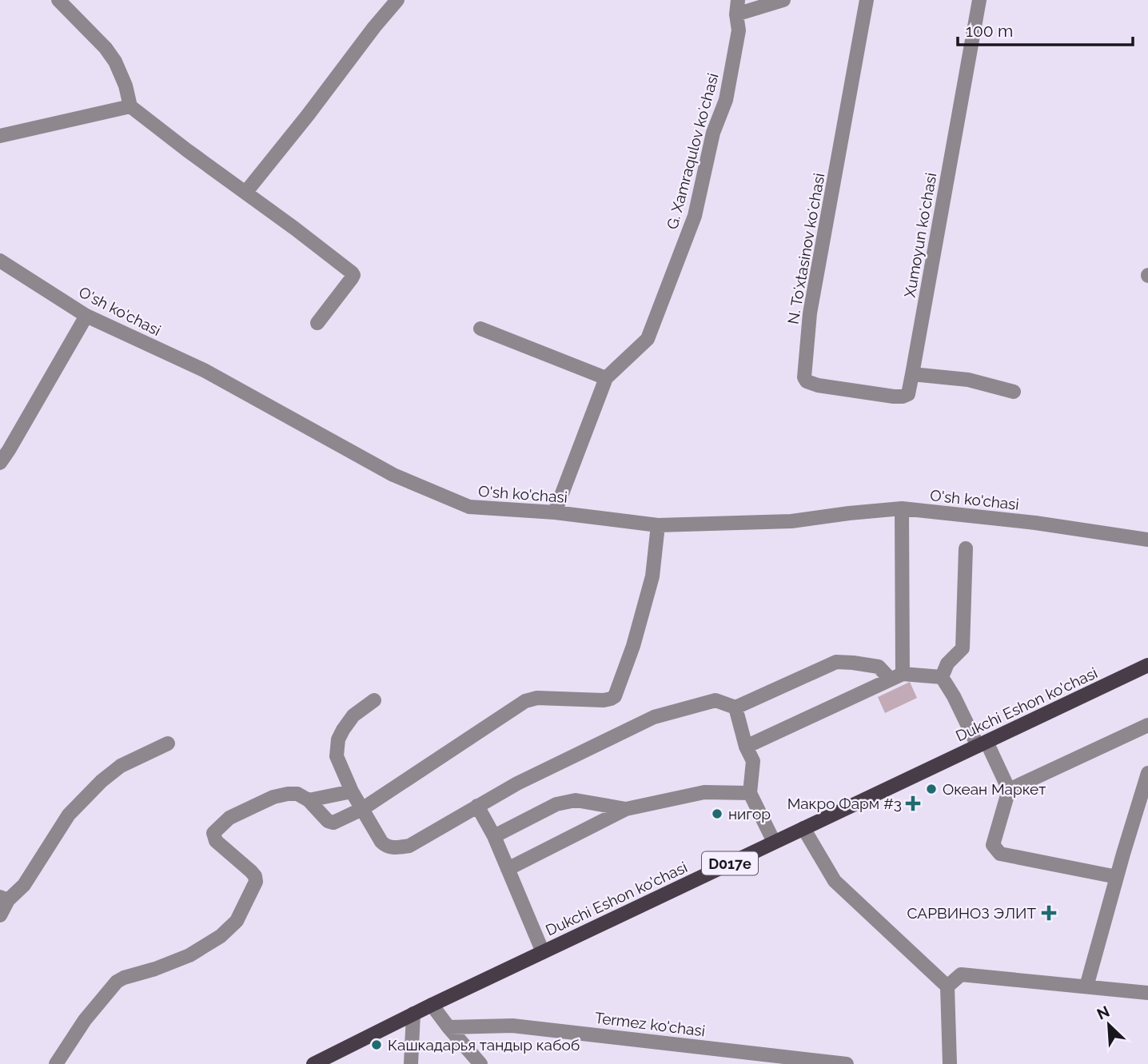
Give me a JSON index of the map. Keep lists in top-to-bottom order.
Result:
{
  "streets": {
    "main road": ["Dukchi Eshon ko'chasi", "D017e"],
    "street": [
      "G. Xamraqulov koʻchasi",
      "Xumoyun koʻchasi",
      "N. Toʻxtasinov koʻchasi",
      "O'sh ko'chasi",
      "Termez ko'chasi"
    ]
  },
  "crossings": [
    ["G. Xamraqulov koʻchasi", "O'sh ko'chasi"],
    ["Xumoyun koʻchasi", "N. Toʻxtasinov koʻchasi"]
  ],
  "places": {
    "other": ["Океан Маркет", "нигор", "Кашкадарья тандыр кабоб"],
    "health": ["Макро Фарм #3", "САРВИНОЗ ЭЛИТ"]
  },
  "scale_bar": "100 m",
  "north": "top left"
}
